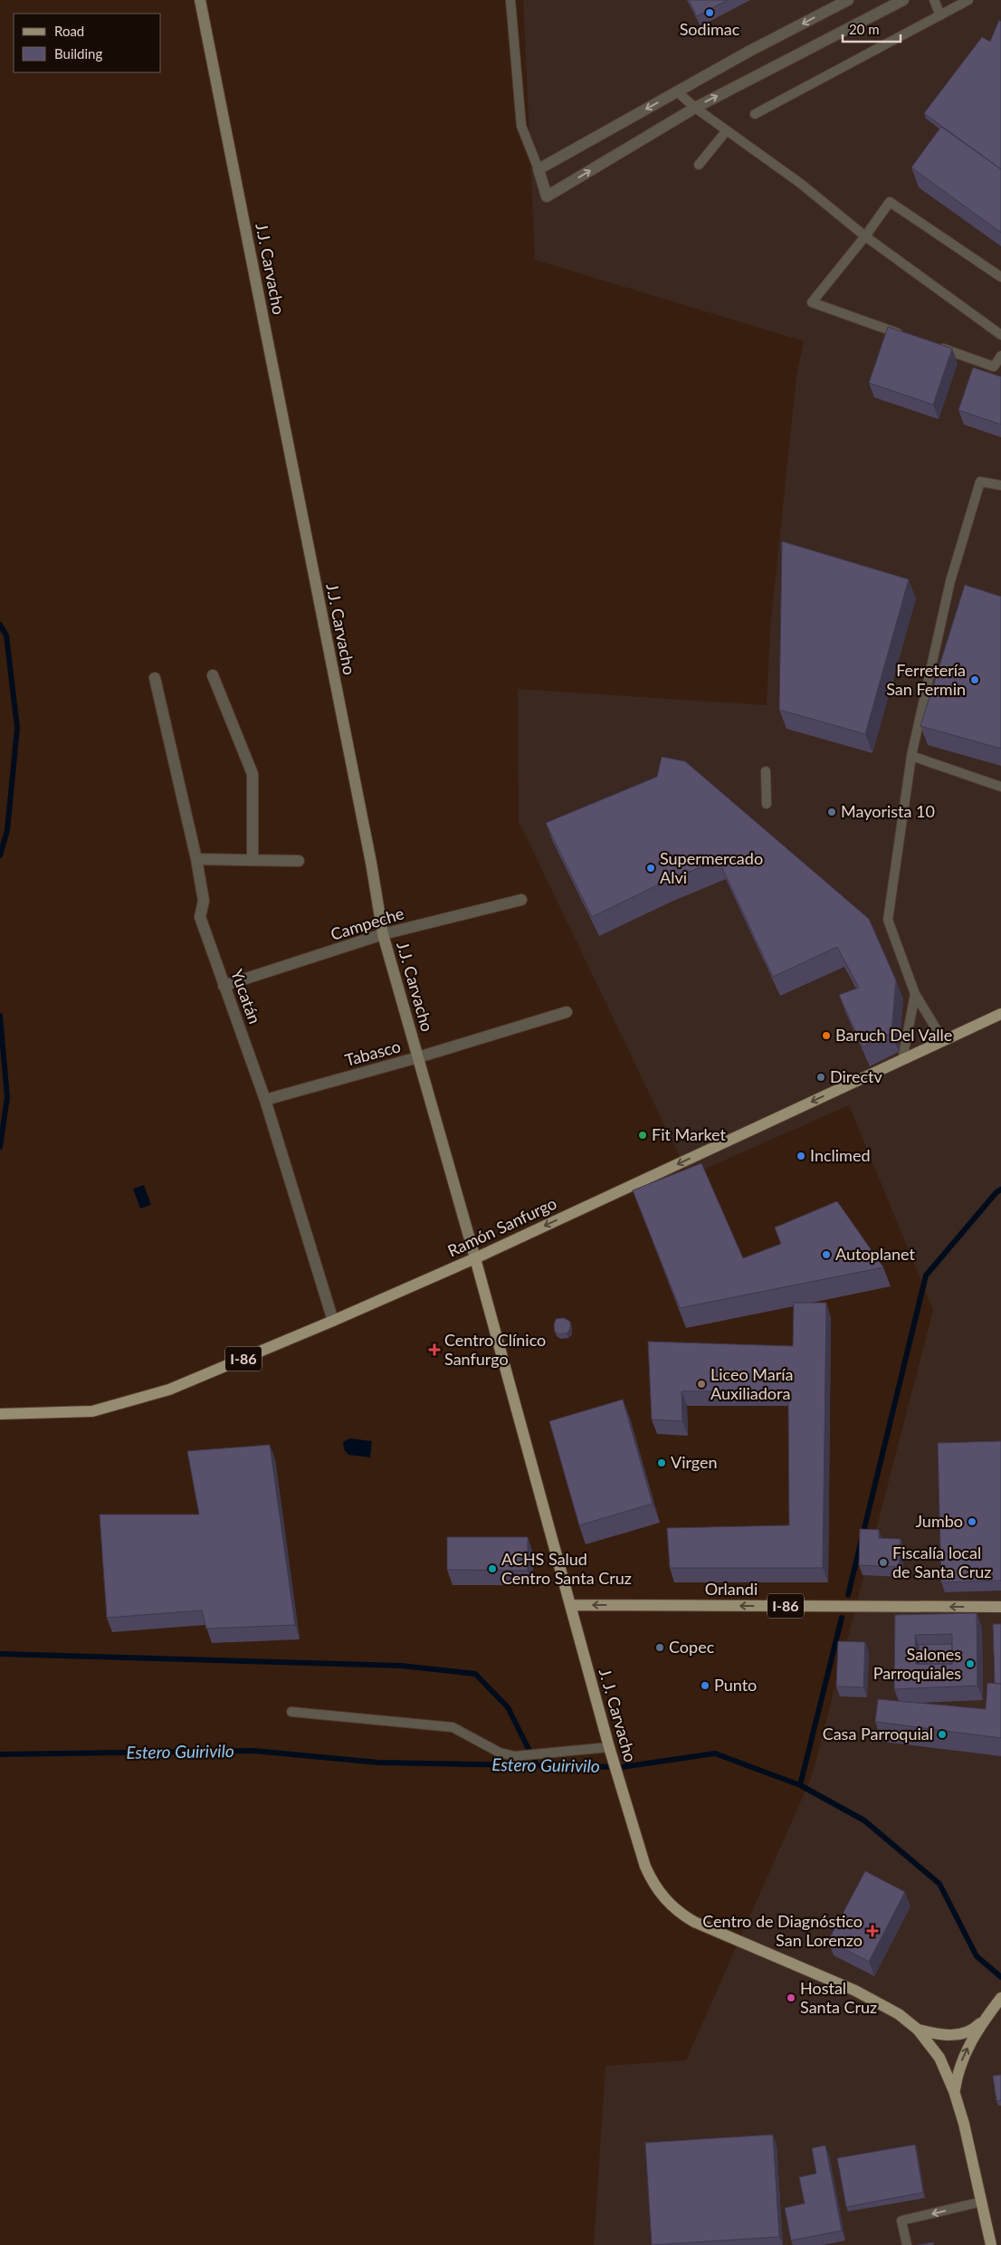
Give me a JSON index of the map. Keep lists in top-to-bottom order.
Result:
{
  "streets": {
    "main road": [
      "J.J. Carvacho",
      "Ramón Sanfurgo",
      "I-86",
      "Orlandi",
      "J. J. Carvacho"
    ],
    "street": ["Campeche", "Yucatán", "Tabasco"]
  },
  "crossings": [
    ["J.J. Carvacho", "Campeche"],
    ["J.J. Carvacho", "Tabasco"],
    ["J.J. Carvacho", "Ramón Sanfurgo"],
    ["J.J. Carvacho", "J. J. Carvacho"],
    ["Campeche", "Yucatán"],
    ["Yucatán", "Tabasco"],
    ["Yucatán", "Ramón Sanfurgo"],
    ["Ramón Sanfurgo", "J. J. Carvacho"],
    ["Orlandi", "J. J. Carvacho"]
  ],
  "one_way": ["Ramón Sanfurgo", "Orlandi"],
  "water": ["Estero Guirivilo"],
  "places": {
    "other": [
      "Sodimac",
      "Ferretería San Fermin",
      "Mayorista 10",
      "Supermercado Alvi",
      "Baruch Del Valle",
      "Directv",
      "Fit Market",
      "Inclimed",
      "Autoplanet",
      "Liceo María Auxiliadora",
      "Virgen",
      "Jumbo",
      "Fiscalía local de Santa Cruz",
      "ACHS Salud Centro Santa Cruz",
      "Copec",
      "Salones Parroquiales",
      "Punto",
      "Casa Parroquial",
      "Hostal Santa Cruz"
    ],
    "health": ["Centro Clínico Sanfurgo", "Centro de Diagnóstico San Lorenzo"]
  },
  "legend": ["Road", "Building"],
  "scale_bar": "20 m"
}
